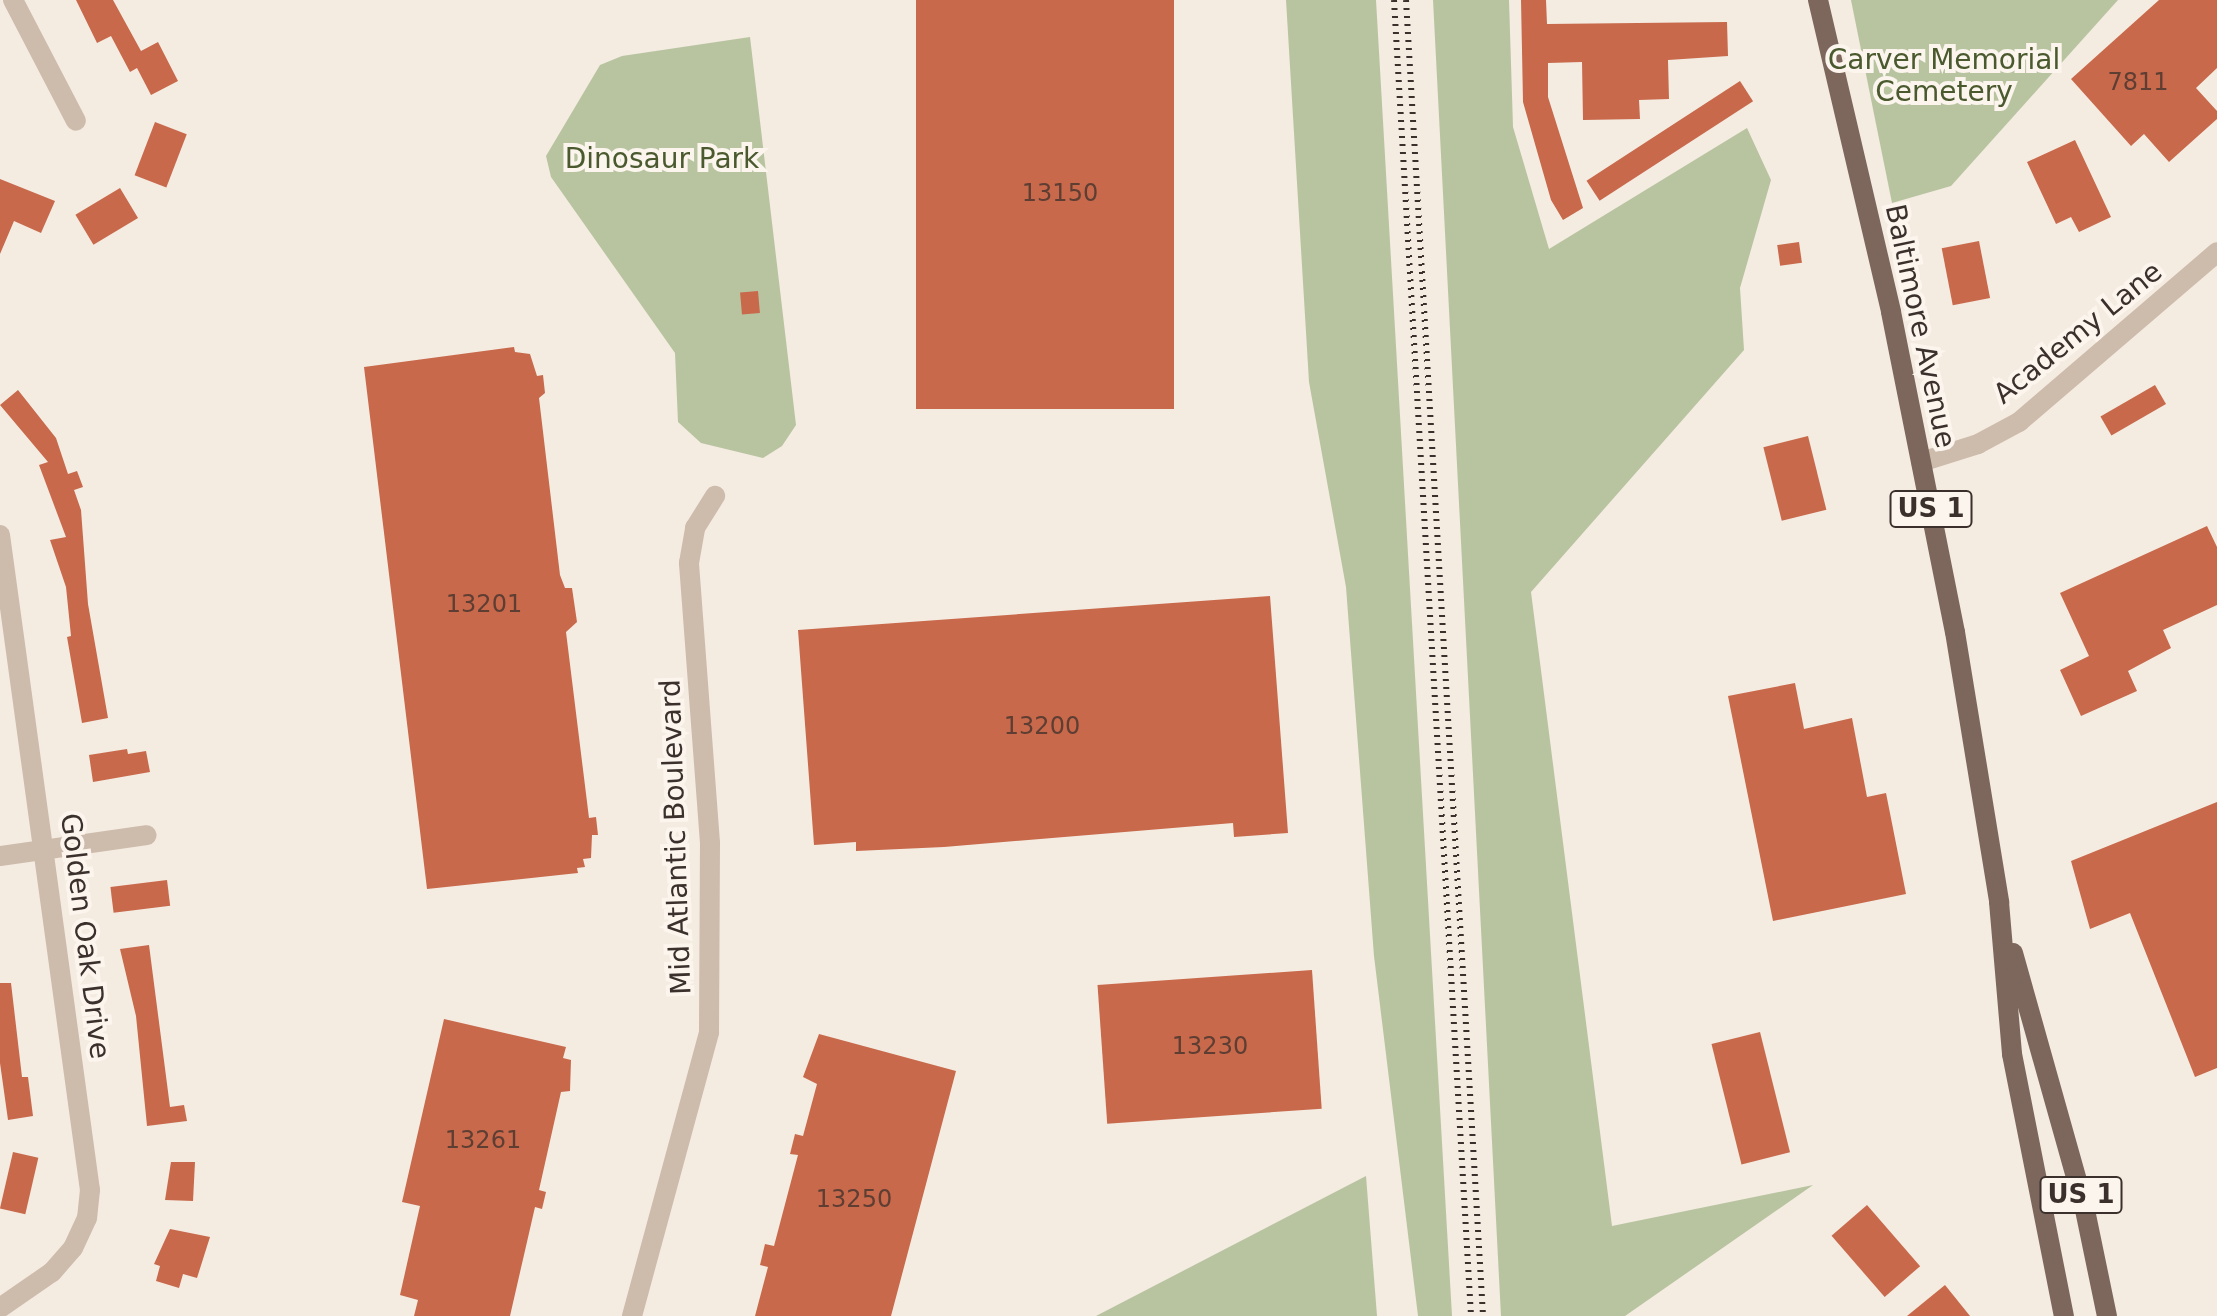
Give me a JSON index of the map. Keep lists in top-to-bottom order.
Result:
{
  "streets": {
    "main road": ["Baltimore Avenue", "US 1"],
    "street": ["Academy Lane", "Mid Atlantic Boulevard", "Golden Oak Drive"]
  },
  "crossings": [
    ["Baltimore Avenue", "Academy Lane"]
  ],
  "parks": ["Carver Memorial Cemetery", "Dinosaur Park"],
  "house_numbers": [
    "7811",
    "13150",
    "13201",
    "13200",
    "13230",
    "13261",
    "13250"
  ]
}
